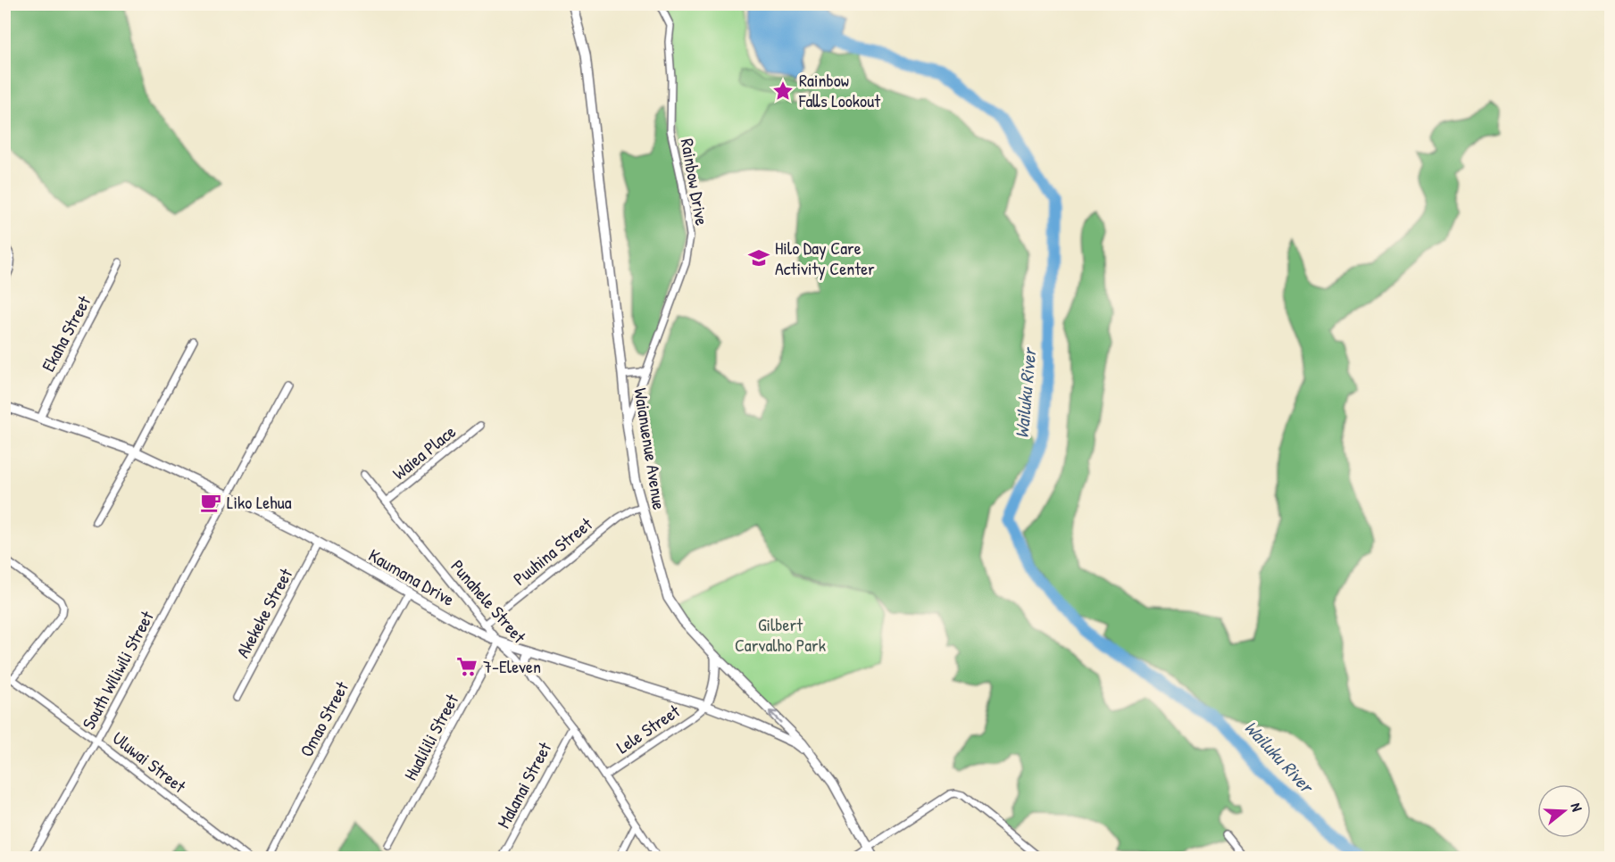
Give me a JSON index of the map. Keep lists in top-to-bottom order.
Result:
{
  "streets": {
    "street": [
      "Rainbow Drive",
      "Ekaha Street",
      "Waianuenue Avenue",
      "Waiea Place",
      "Puuhina Street",
      "Kaumana Drive",
      "Punahele Street",
      "Akekeke Street",
      "South Wiliwili Street",
      "Omao Street",
      "Lele Street",
      "Hualilili Street",
      "Uluwai Street",
      "Malanai Street"
    ]
  },
  "crossings": [
    ["Rainbow Drive", "Waianuenue Avenue"],
    ["Ekaha Street", "Kaumana Drive"],
    ["Waianuenue Avenue", "Puuhina Street"],
    ["Waianuenue Avenue", "Kaumana Drive"],
    ["Waiea Place", "Punahele Street"],
    ["Puuhina Street", "Punahele Street"],
    ["Kaumana Drive", "Punahele Street"],
    ["Kaumana Drive", "Akekeke Street"],
    ["Kaumana Drive", "South Wiliwili Street"],
    ["Kaumana Drive", "Omao Street"],
    ["Kaumana Drive", "Lele Street"],
    ["Kaumana Drive", "Hualilili Street"],
    ["Punahele Street", "Lele Street"],
    ["Punahele Street", "Hualilili Street"],
    ["Punahele Street", "Malanai Street"],
    ["South Wiliwili Street", "Uluwai Street"]
  ],
  "water": ["Wailuku River"],
  "parks": ["Gilbert Carvalho Park"],
  "places": {
    "place": ["Rainbow Falls Lookout"],
    "school or university": ["Hilo Day Care Activity Center"],
    "cafe": ["Liko Lehua"],
    "supermarket": ["7-Eleven"]
  },
  "north": "right"
}
